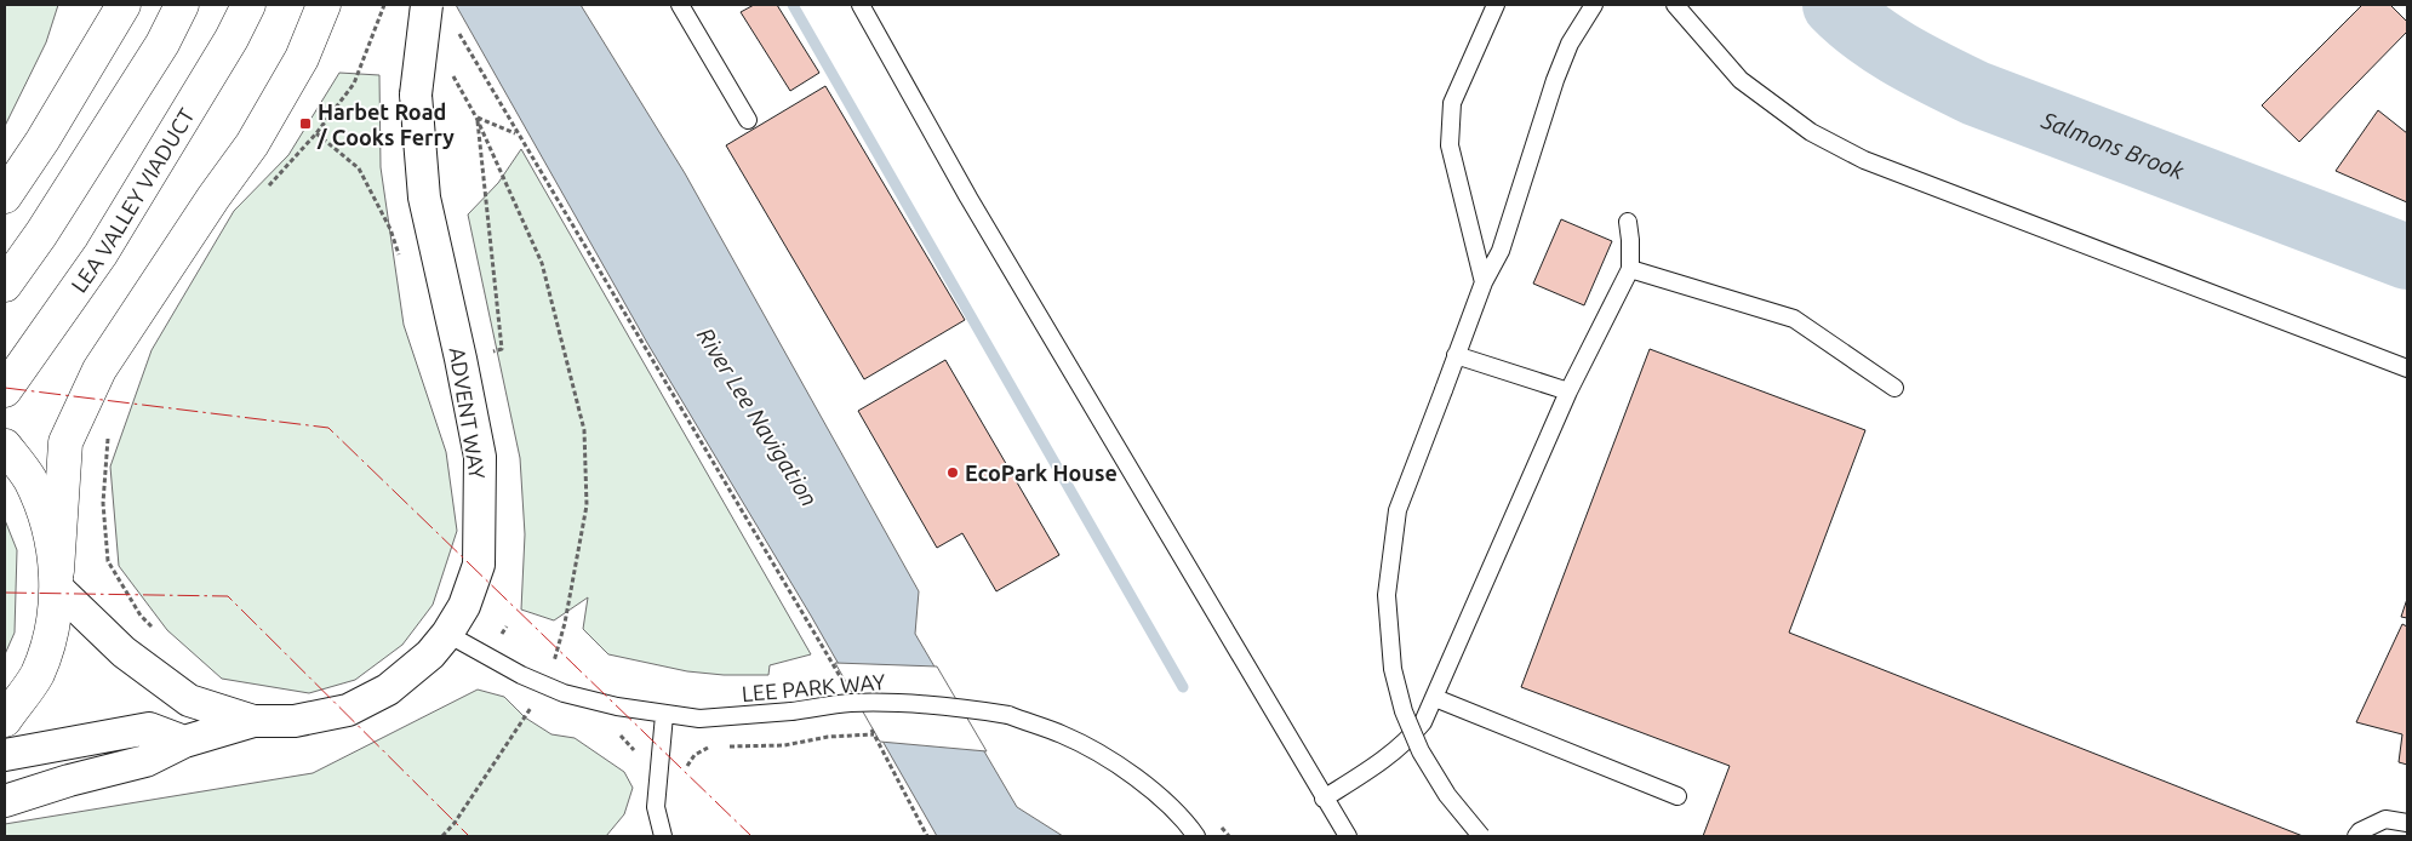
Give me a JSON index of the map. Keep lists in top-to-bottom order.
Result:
{
  "streets": {
    "main road": ["LEA VALLEY VIADUCT"],
    "street": ["ADVENT WAY"],
    "lane": ["LEE PARK WAY"]
  },
  "crossings": [
    ["ADVENT WAY", "LEE PARK WAY"]
  ],
  "water": ["Salmons Brook", "River Lee Navigation"],
  "places": {
    "transit": ["Harbet Road / Cooks Ferry"],
    "other": ["EcoPark House"]
  }
}
